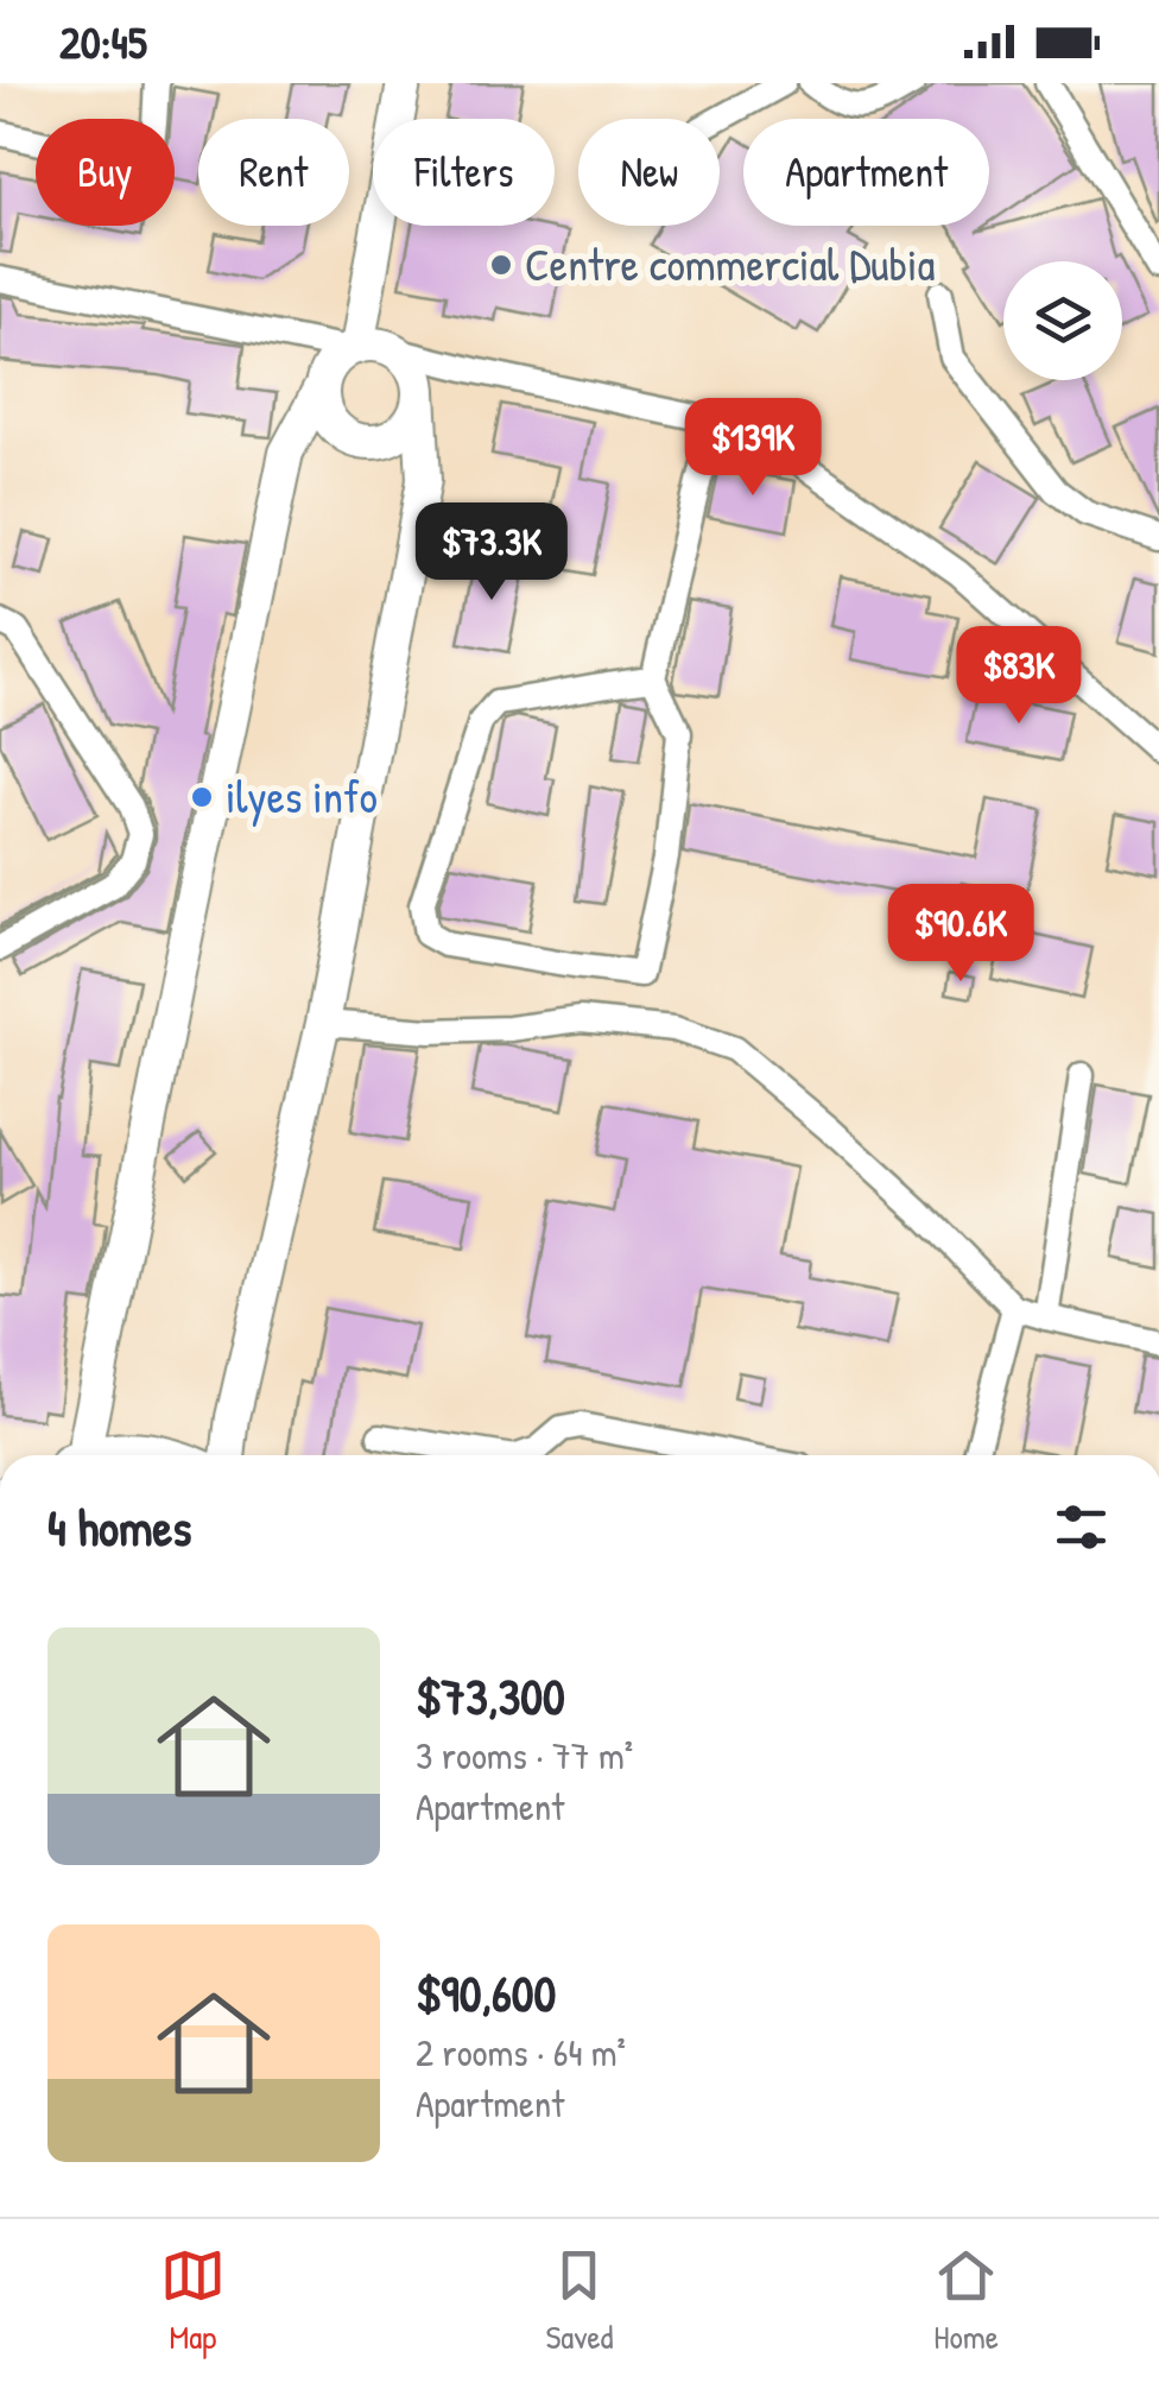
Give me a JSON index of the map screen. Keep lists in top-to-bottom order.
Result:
{
  "places": ["Centre commercial Dubia", "ilyes info"],
  "page": {
    "status": "20:45",
    "chip": [
      "Buy",
      "Rent",
      "Filters",
      "New",
      "Apartment"
    ],
    "price": [
      "$139K",
      "$73.3K",
      "$83K",
      "$90.6K"
    ],
    "heading": "4 homes",
    "list": [
      {
        "name": "$73,300",
        "note": "3 rooms · 77 m² · Apartment"
      },
      {
        "name": "$90,600",
        "note": "2 rooms · 64 m² · Apartment"
      }
    ],
    "tabs": ["Map", "Saved", "Home"]
  }
}
